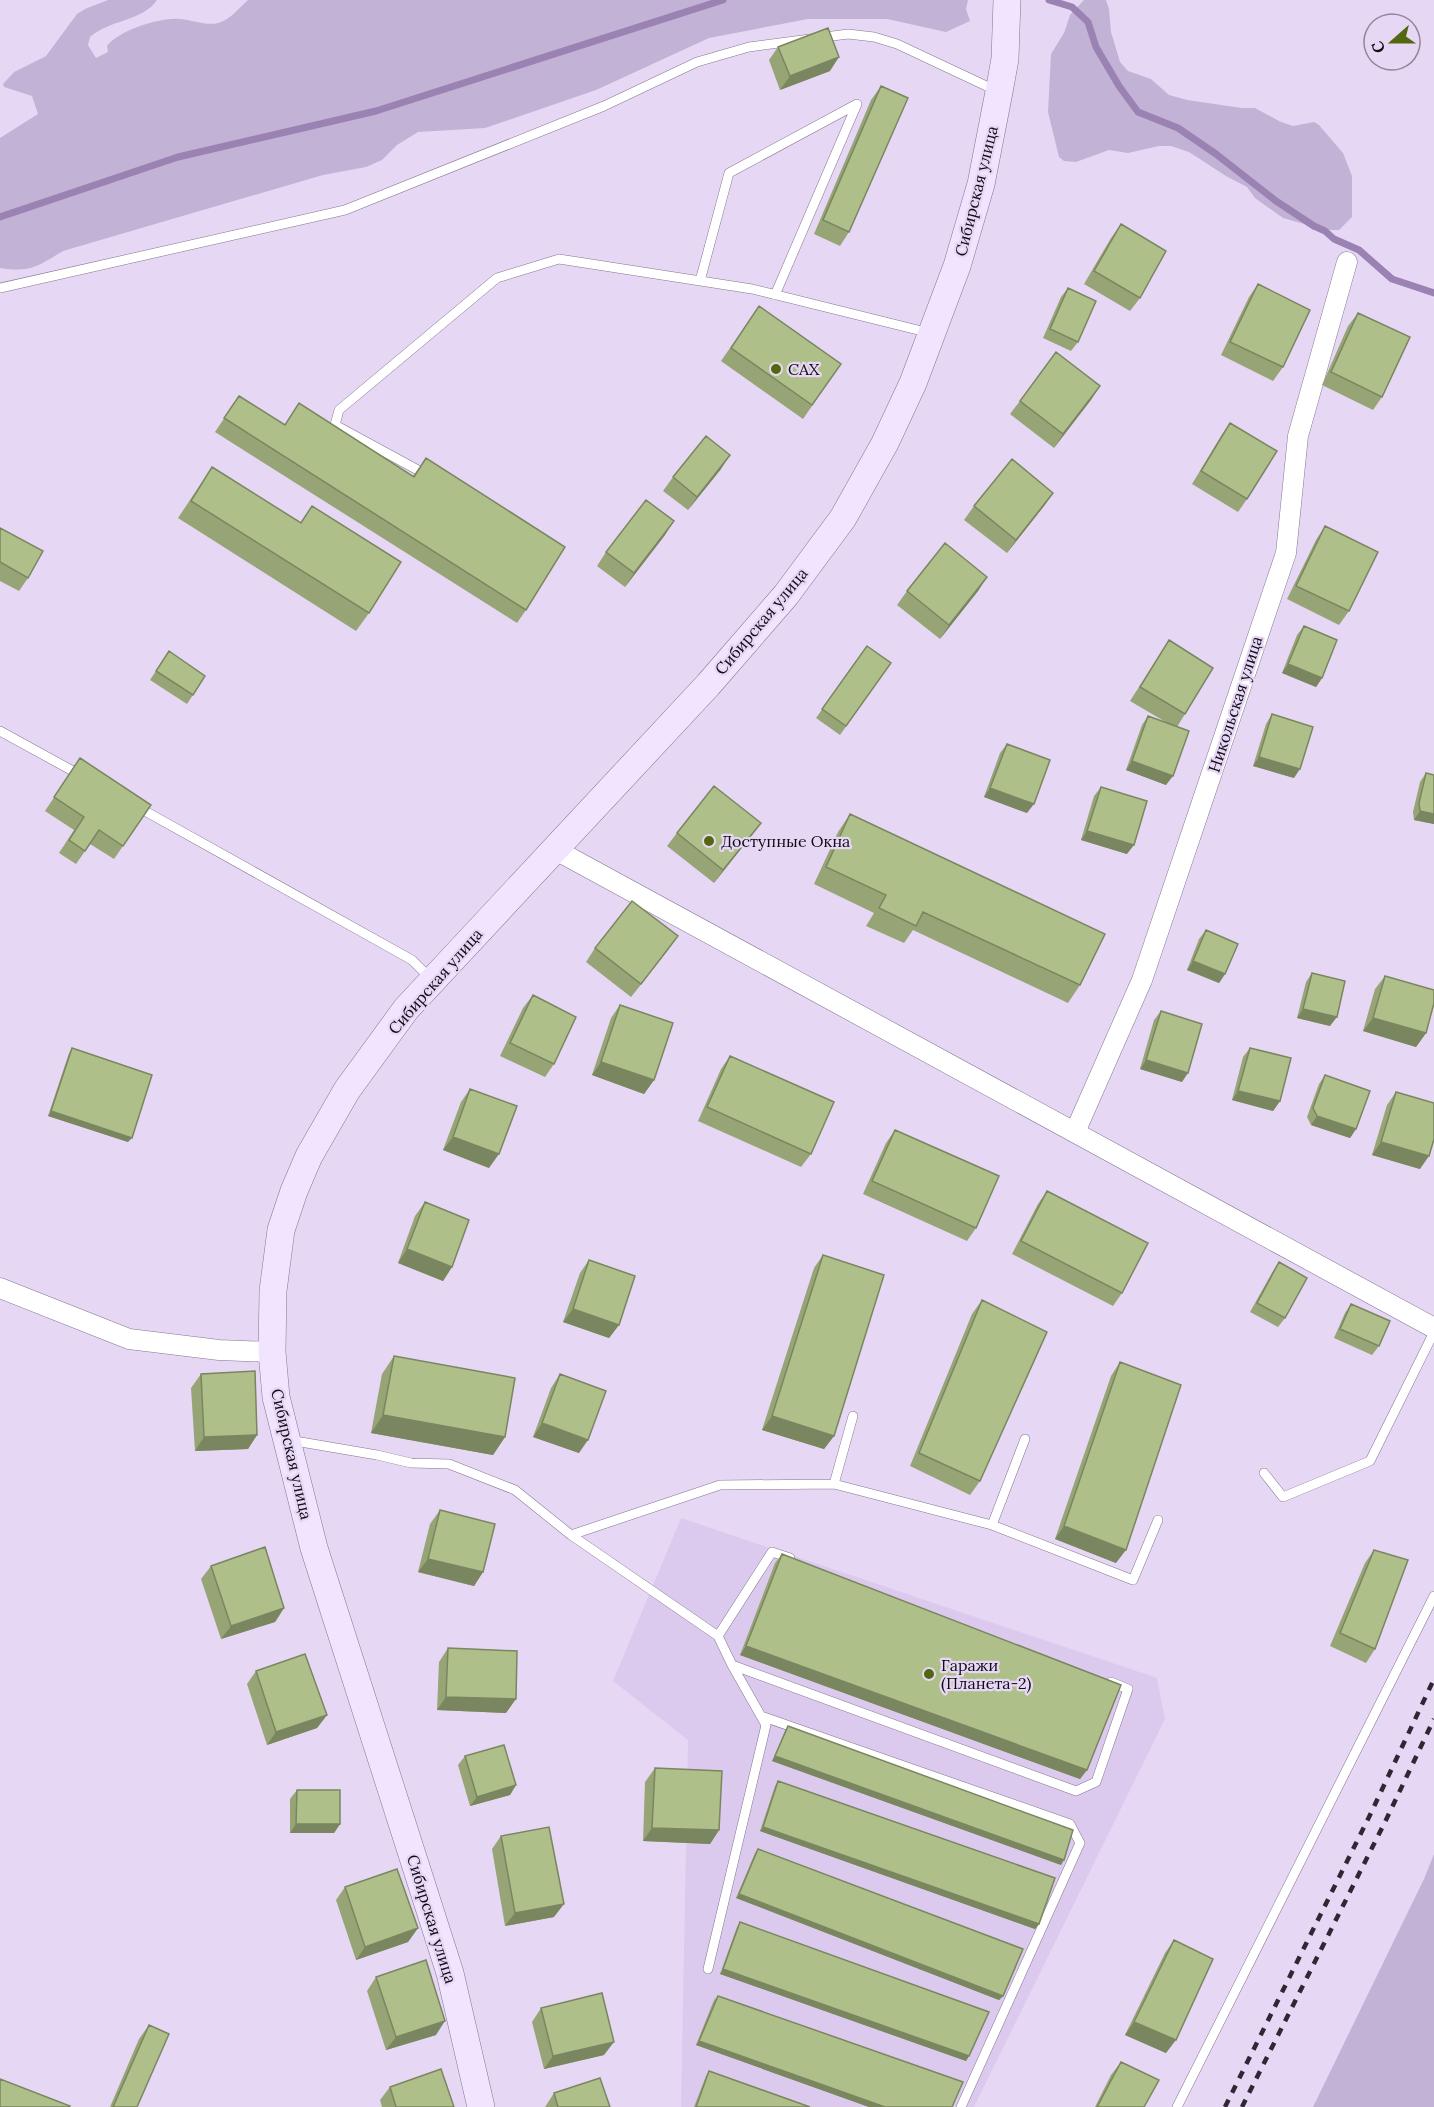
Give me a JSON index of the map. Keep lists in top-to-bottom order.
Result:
{
  "streets": {
    "street": ["Сибирская улица", "Никольская улица"]
  },
  "places": ["САХ", "Доступные Окна", "Гаражи (Планета-2)"],
  "north": "left"
}
